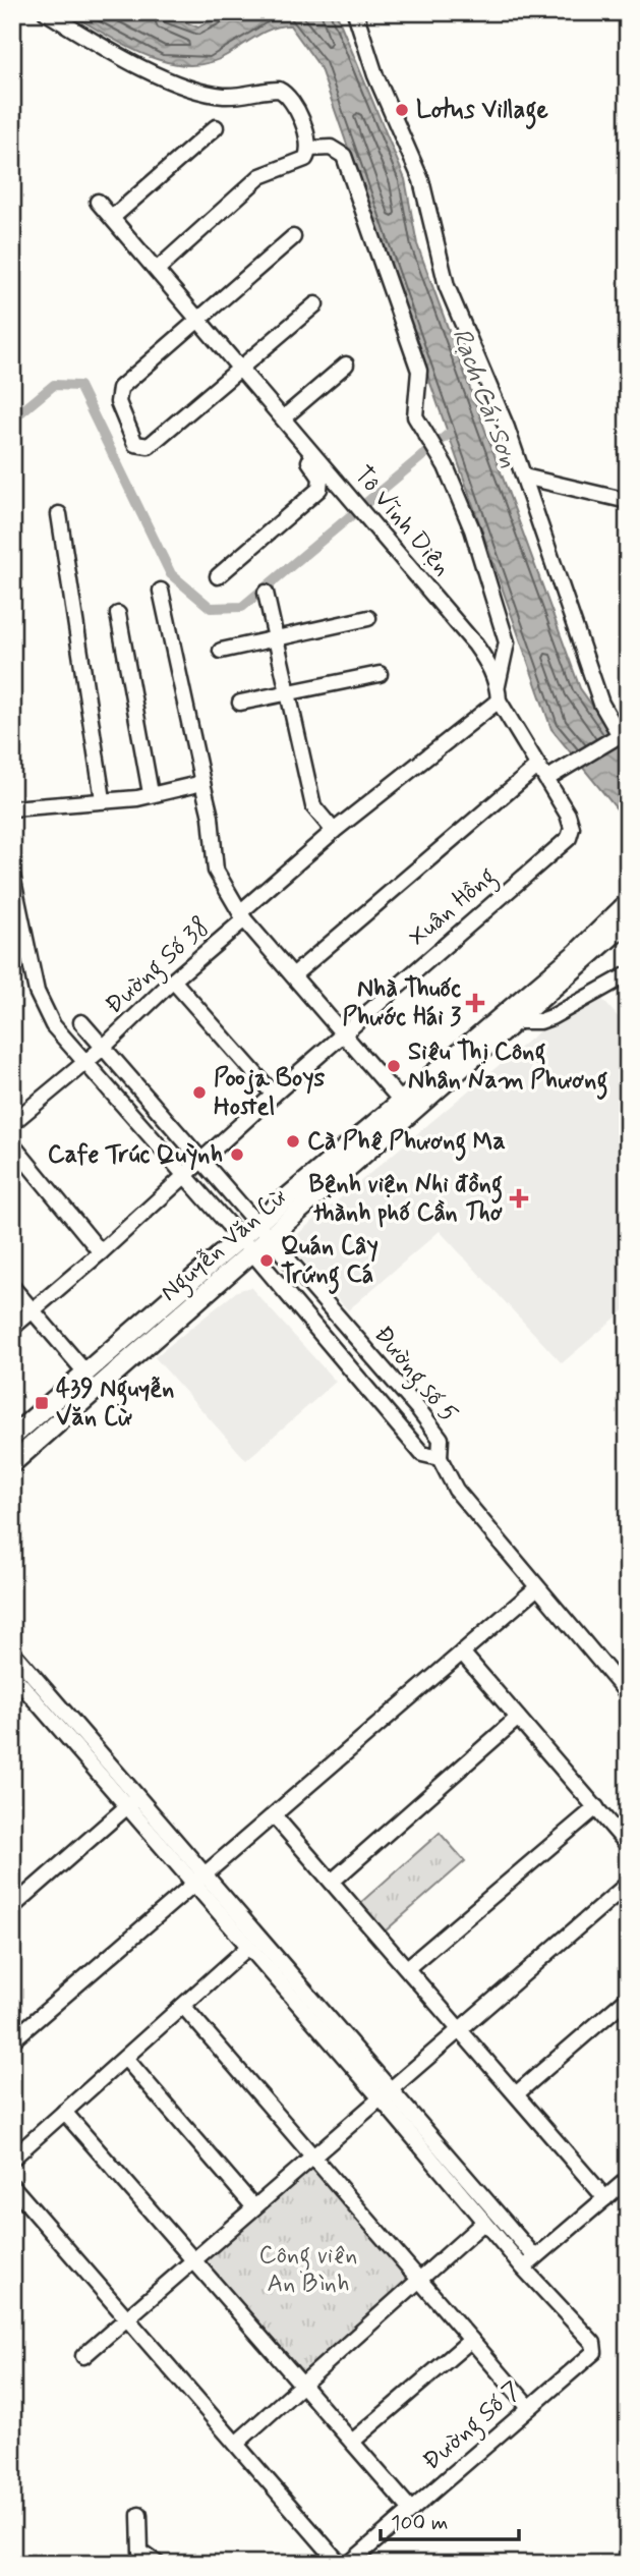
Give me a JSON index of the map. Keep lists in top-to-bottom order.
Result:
{
  "streets": {
    "main road": ["Nguyễn Văn Cừ"],
    "street": [
      "Tô Vĩnh Diện",
      "Xuân Hồng",
      "Đường Số 38",
      "Đường số 5",
      "Đường Số 7"
    ]
  },
  "crossings": [
    ["Tô Vĩnh Diện", "Xuân Hồng"],
    ["Tô Vĩnh Diện", "Đường Số 38"],
    ["Xuân Hồng", "Đường số 5"],
    ["Đường Số 38", "Đường số 5"],
    ["Nguyễn Văn Cừ", "Đường số 5"]
  ],
  "water": ["Rạch Cái Sơn"],
  "parks": ["Công viên An Bình"],
  "places": {
    "other": [
      "Lotus Village",
      "Siêu Thị Công Nhân Nam Phương",
      "Pooja Boys Hostel",
      "Cà Phê Phương Ma",
      "Cafe Trúc Quỳnh",
      "Quán Cây Trứng Cá"
    ],
    "health": ["Nhà Thuốc Phước Hái 3", "Bệnh viện Nhi đồng thành phố Cần Thơ"],
    "transit": ["439 Nguyễn Văn Cừ"]
  },
  "scale_bar": "100 m"
}
